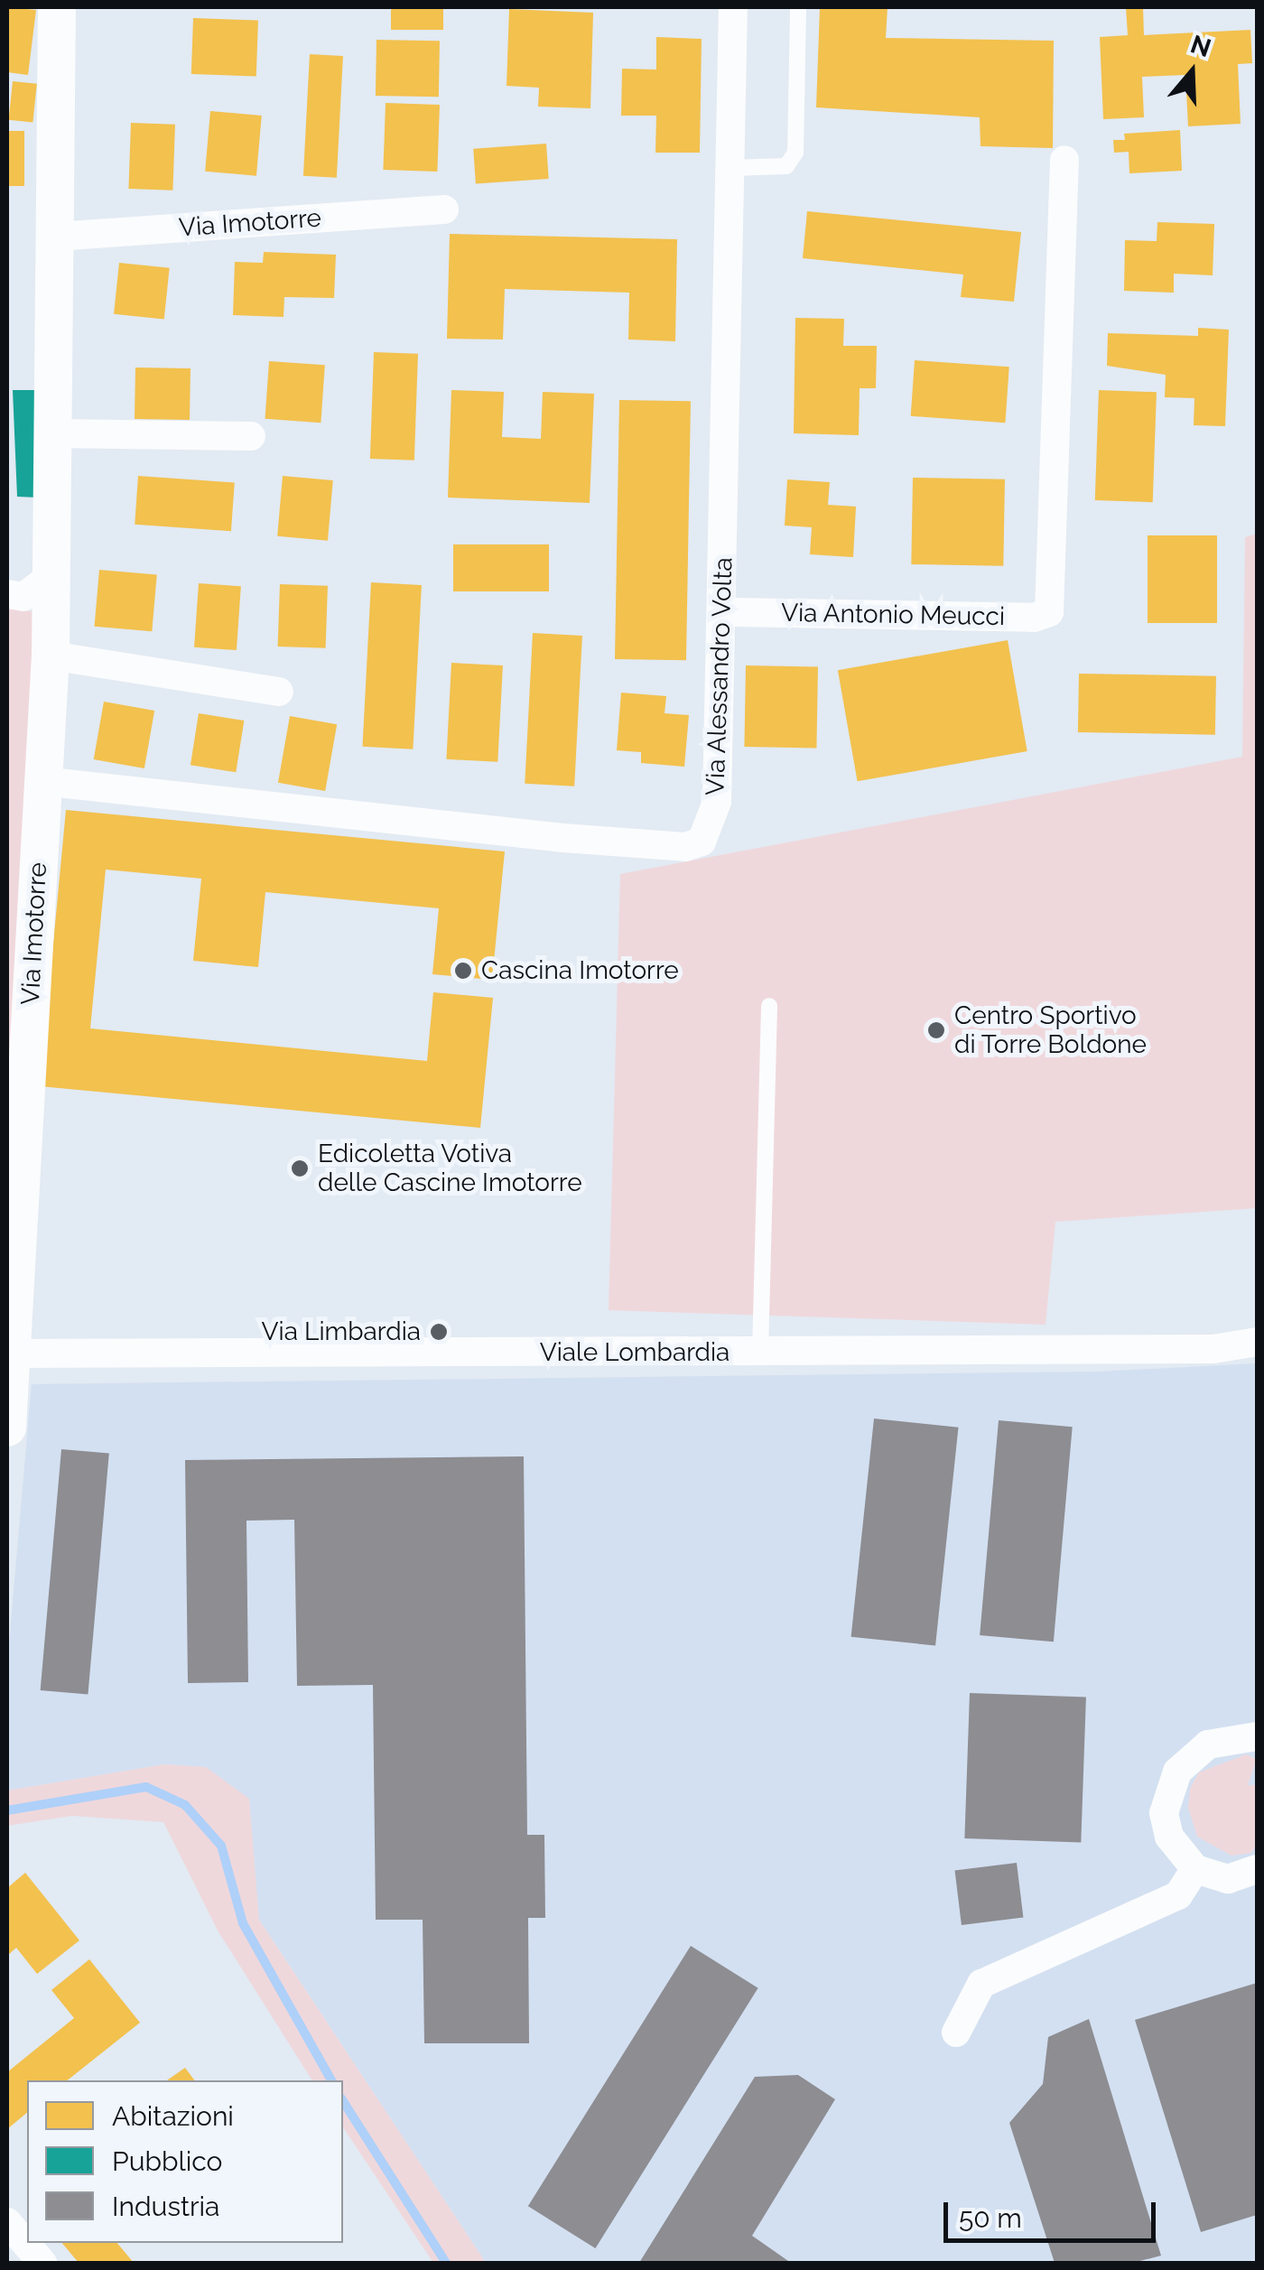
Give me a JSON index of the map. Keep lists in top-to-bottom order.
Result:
{
  "streets": {
    "street": [
      "Via Imotorre",
      "Via Antonio Meucci",
      "Via Alessandro Volta",
      "Viale Lombardia"
    ]
  },
  "crossings": [
    ["Via Imotorre", "Via Alessandro Volta"],
    ["Via Imotorre", "Viale Lombardia"],
    ["Via Antonio Meucci", "Via Alessandro Volta"]
  ],
  "places": [
    "Cascina Imotorre",
    "Centro Sportivo di Torre Boldone",
    "Edicoletta Votiva delle Cascine Imotorre",
    "Via Limbardia"
  ],
  "legend": ["Abitazioni", "Pubblico", "Industria"],
  "scale_bar": "50 m",
  "north": "top"
}
